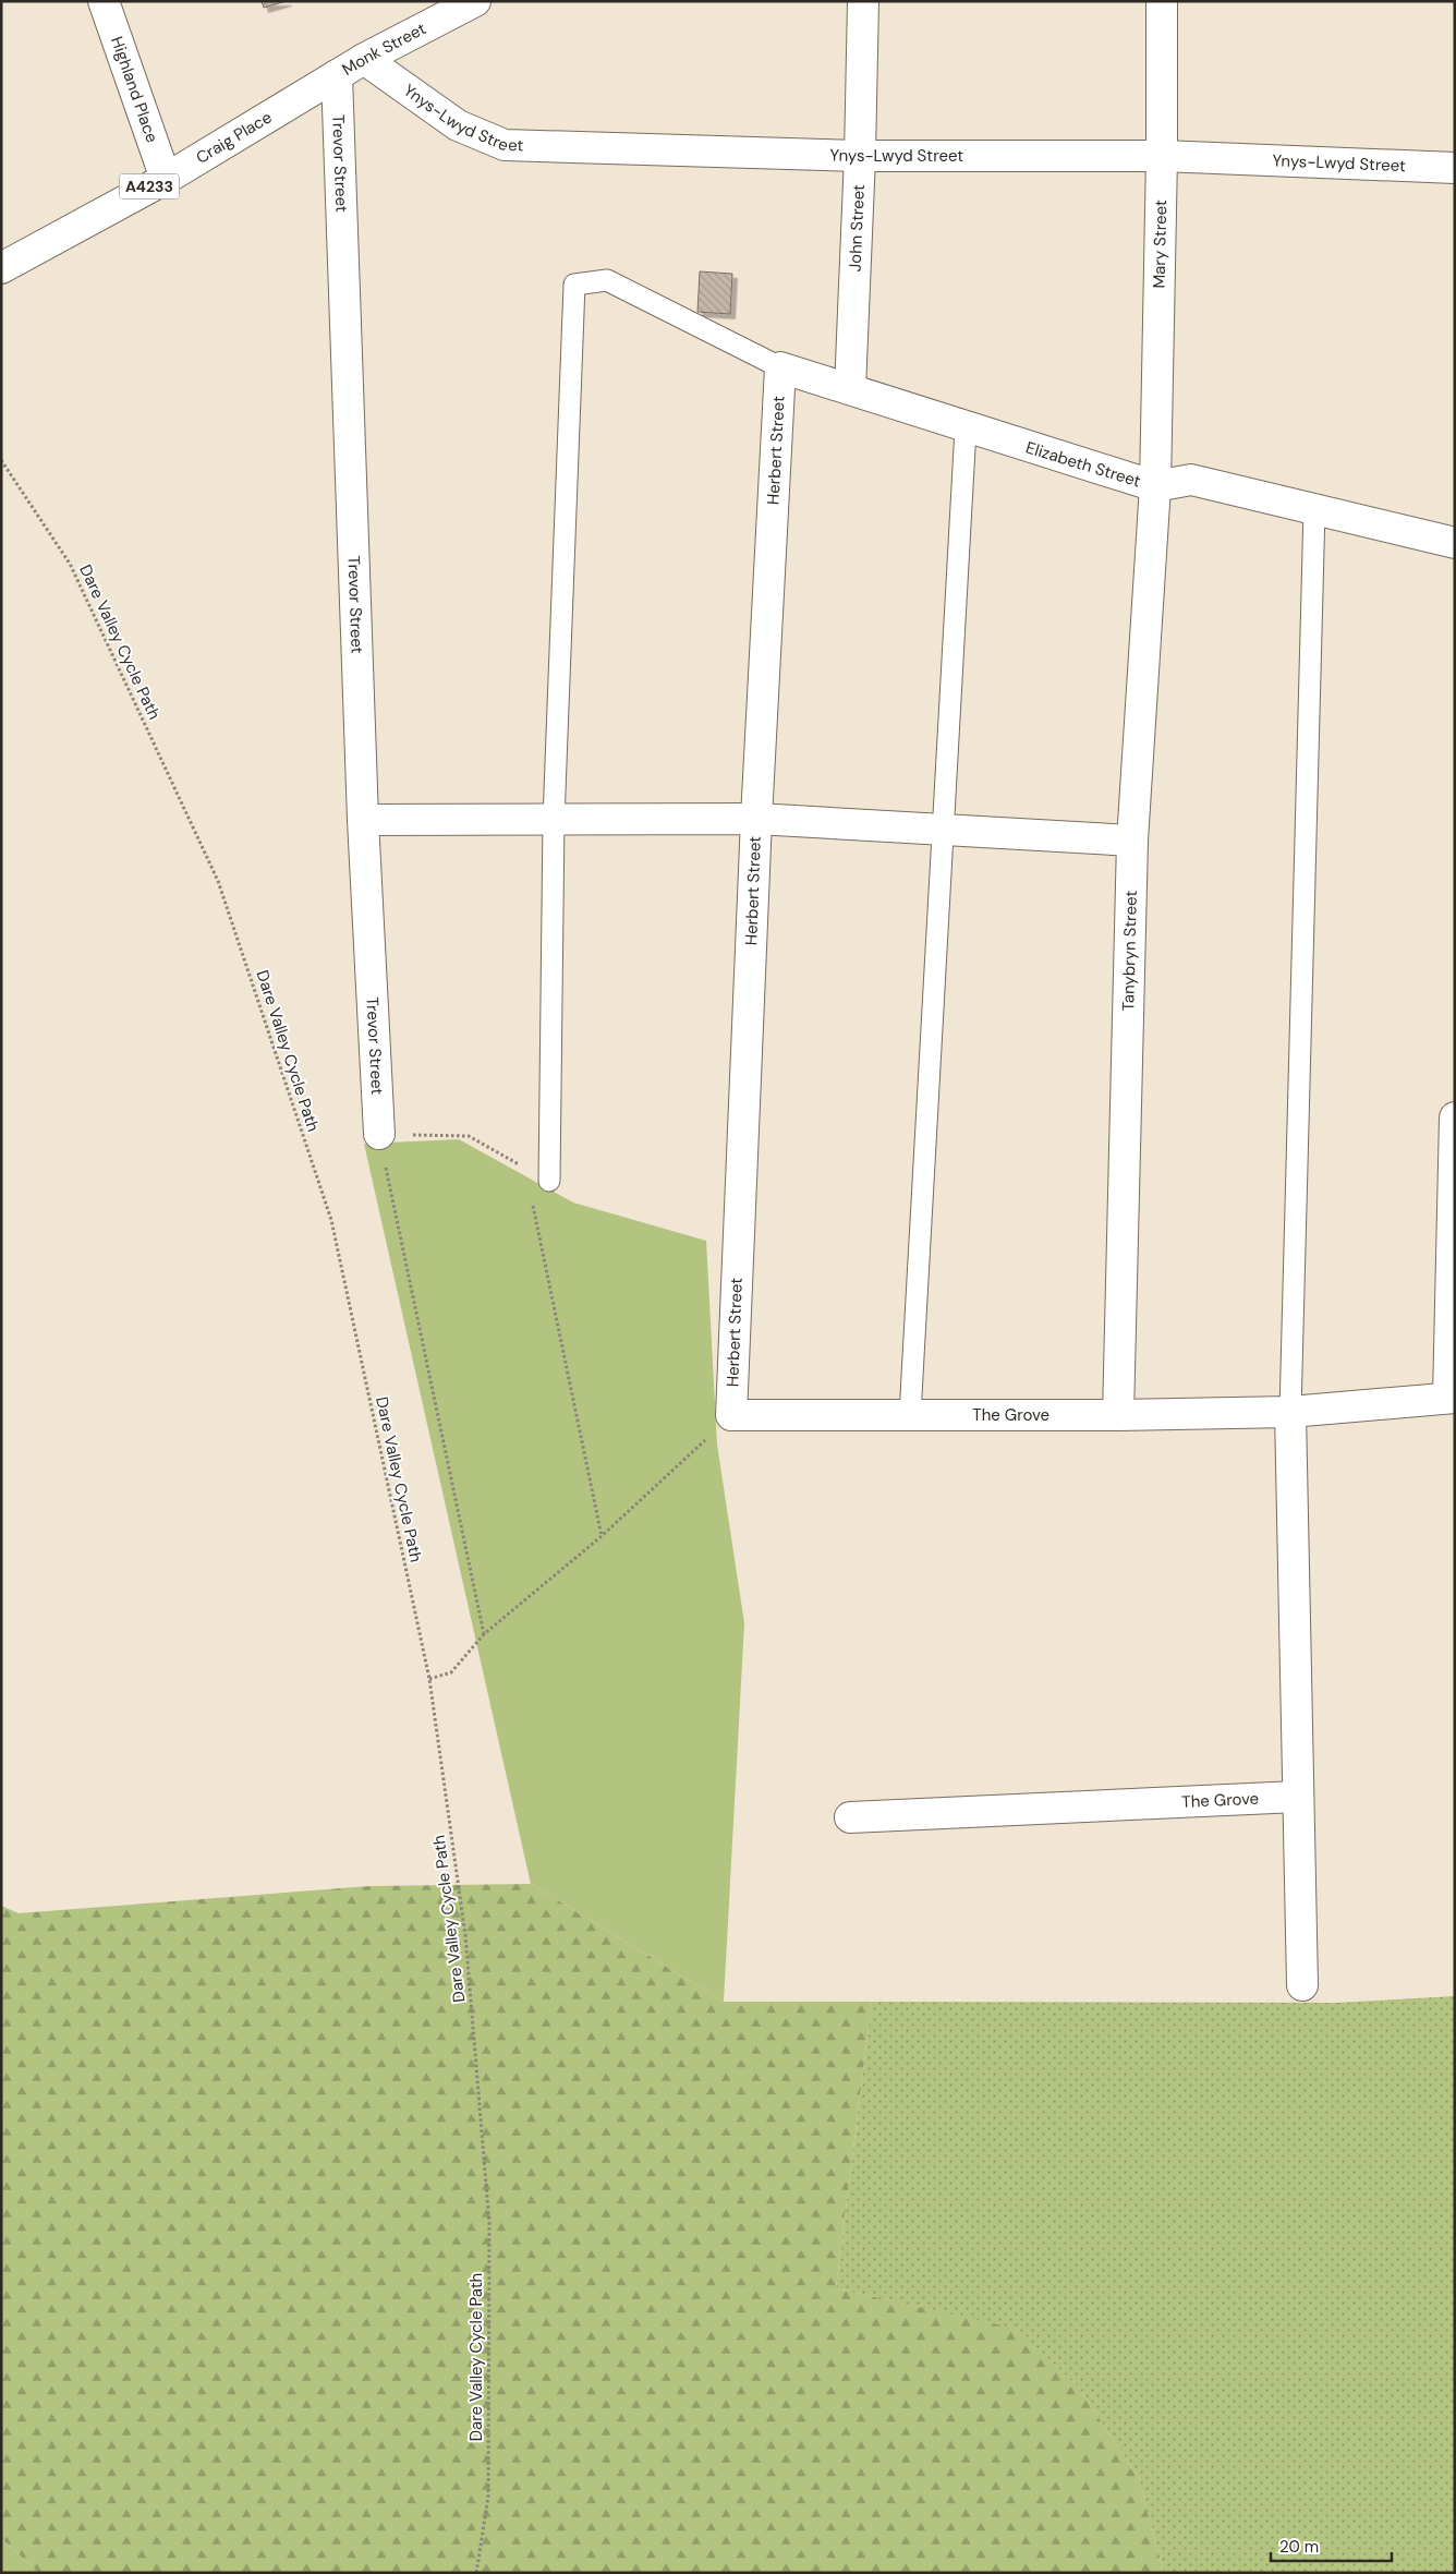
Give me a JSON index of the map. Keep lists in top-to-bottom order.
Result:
{
  "streets": {
    "street": [
      "Monk Street",
      "Highland Place",
      "Ynys-Lwyd Street",
      "Craig Place",
      "Trevor Street",
      "A4233",
      "John Street",
      "Mary Street",
      "Herbert Street",
      "Elizabeth Street",
      "Tanybryn Street",
      "The Grove"
    ],
    "path": ["Dare Valley Cycle Path"]
  },
  "crossings": [
    ["Monk Street", "Ynys-Lwyd Street"],
    ["Monk Street", "Craig Place"],
    ["Monk Street", "Trevor Street"],
    ["Highland Place", "Craig Place"],
    ["Ynys-Lwyd Street", "John Street"],
    ["Ynys-Lwyd Street", "Mary Street"],
    ["John Street", "Elizabeth Street"],
    ["Mary Street", "Elizabeth Street"],
    ["Mary Street", "Tanybryn Street"],
    ["Herbert Street", "Elizabeth Street"],
    ["Herbert Street", "The Grove"],
    ["Elizabeth Street", "Tanybryn Street"],
    ["Tanybryn Street", "The Grove"]
  ],
  "scale_bar": "20 m"
}
